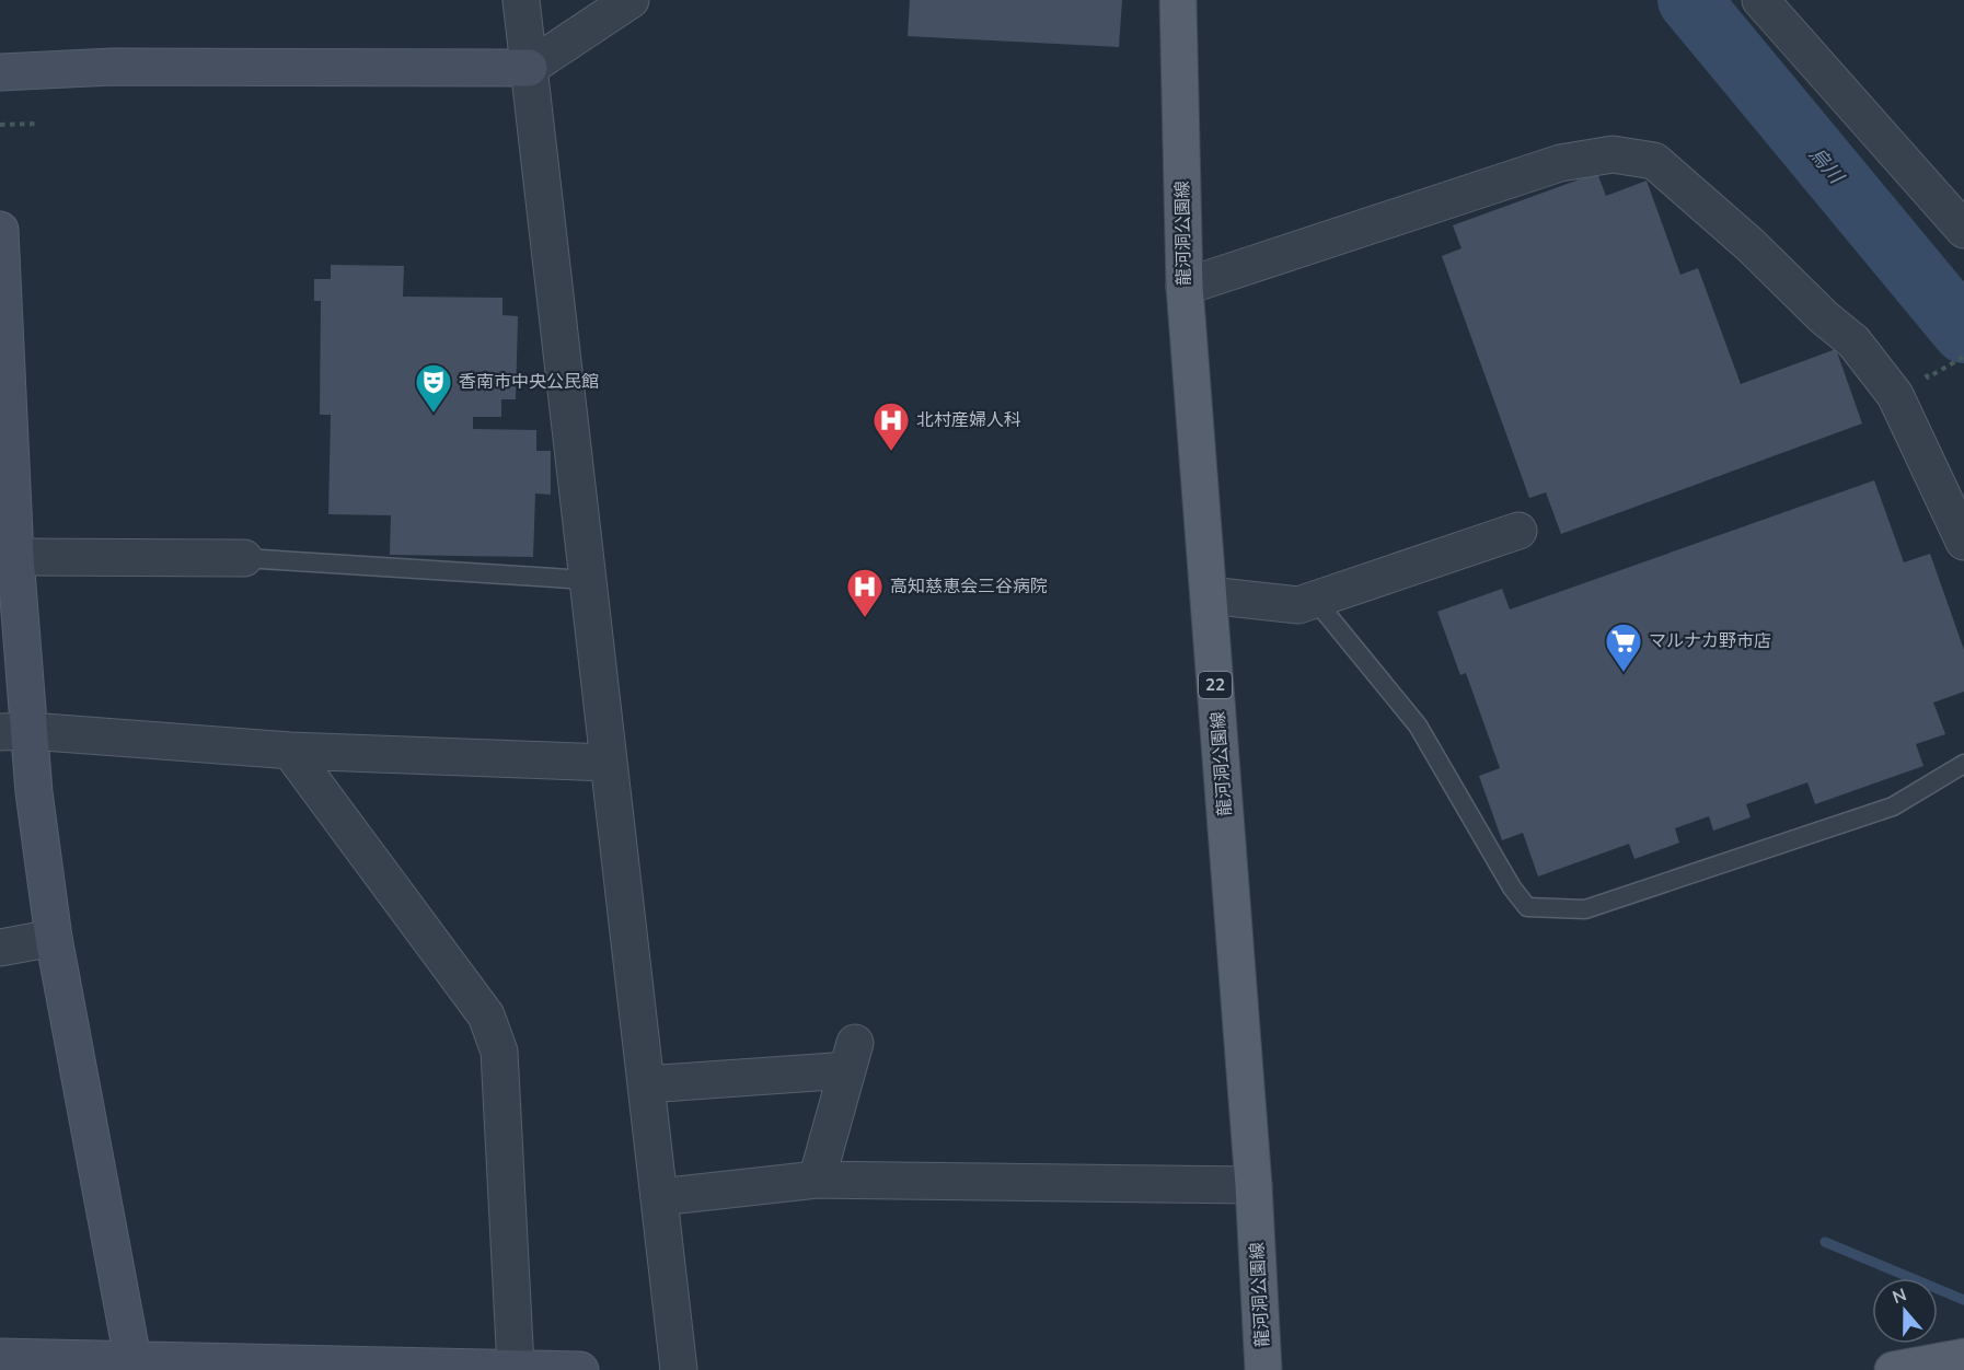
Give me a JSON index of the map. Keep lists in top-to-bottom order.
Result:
{
  "streets": {
    "main road": ["龍河洞公園線", "22"]
  },
  "water": ["烏川"],
  "places": {
    "theatre": ["香南市中央公民館"],
    "hospital": ["北村産婦人科", "高知慈恵会三谷病院"],
    "supermarket": ["マルナカ野市店"]
  },
  "north": "top"
}
